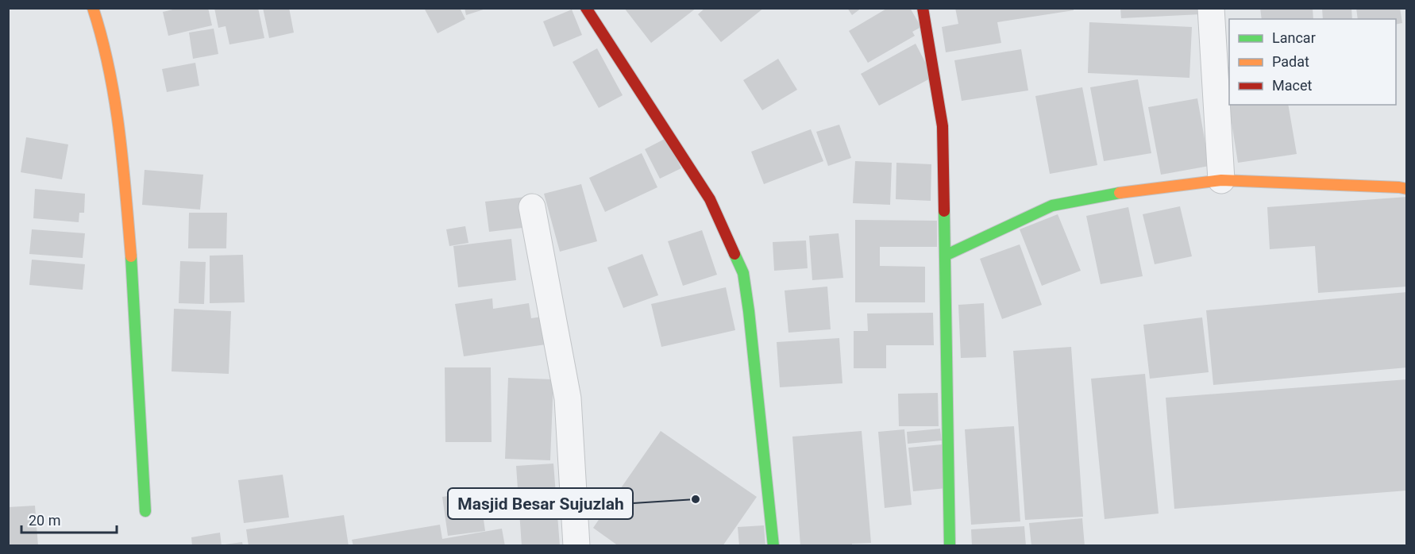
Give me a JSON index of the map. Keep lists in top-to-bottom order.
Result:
{
  "places": ["Masjid Besar Sujuzlah"],
  "legend": ["Lancar", "Padat", "Macet"],
  "scale_bar": "20 m"
}
